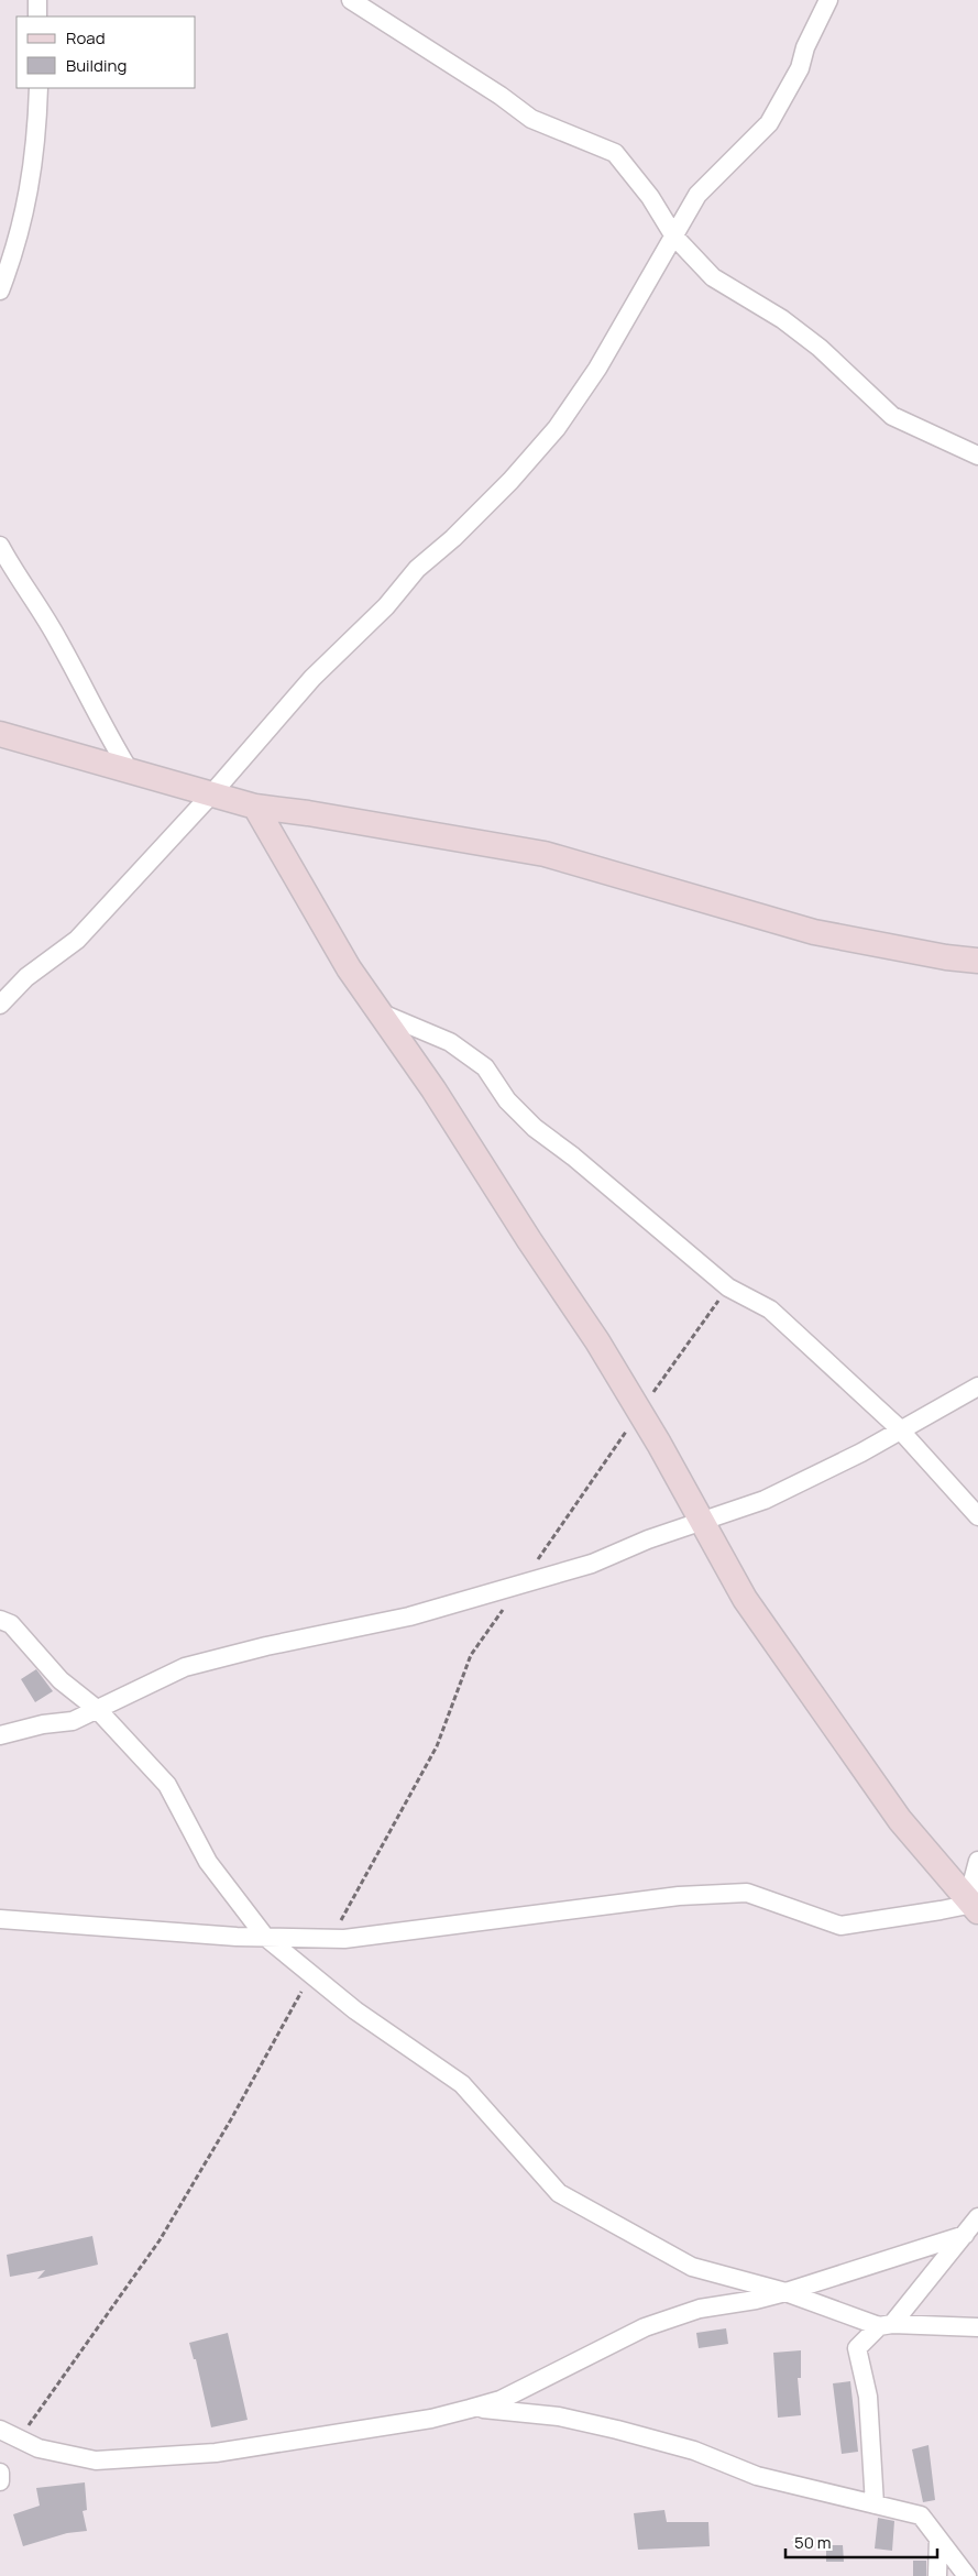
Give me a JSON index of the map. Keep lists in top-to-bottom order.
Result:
{
  "legend": ["Road", "Building"],
  "scale_bar": "50 m"
}
